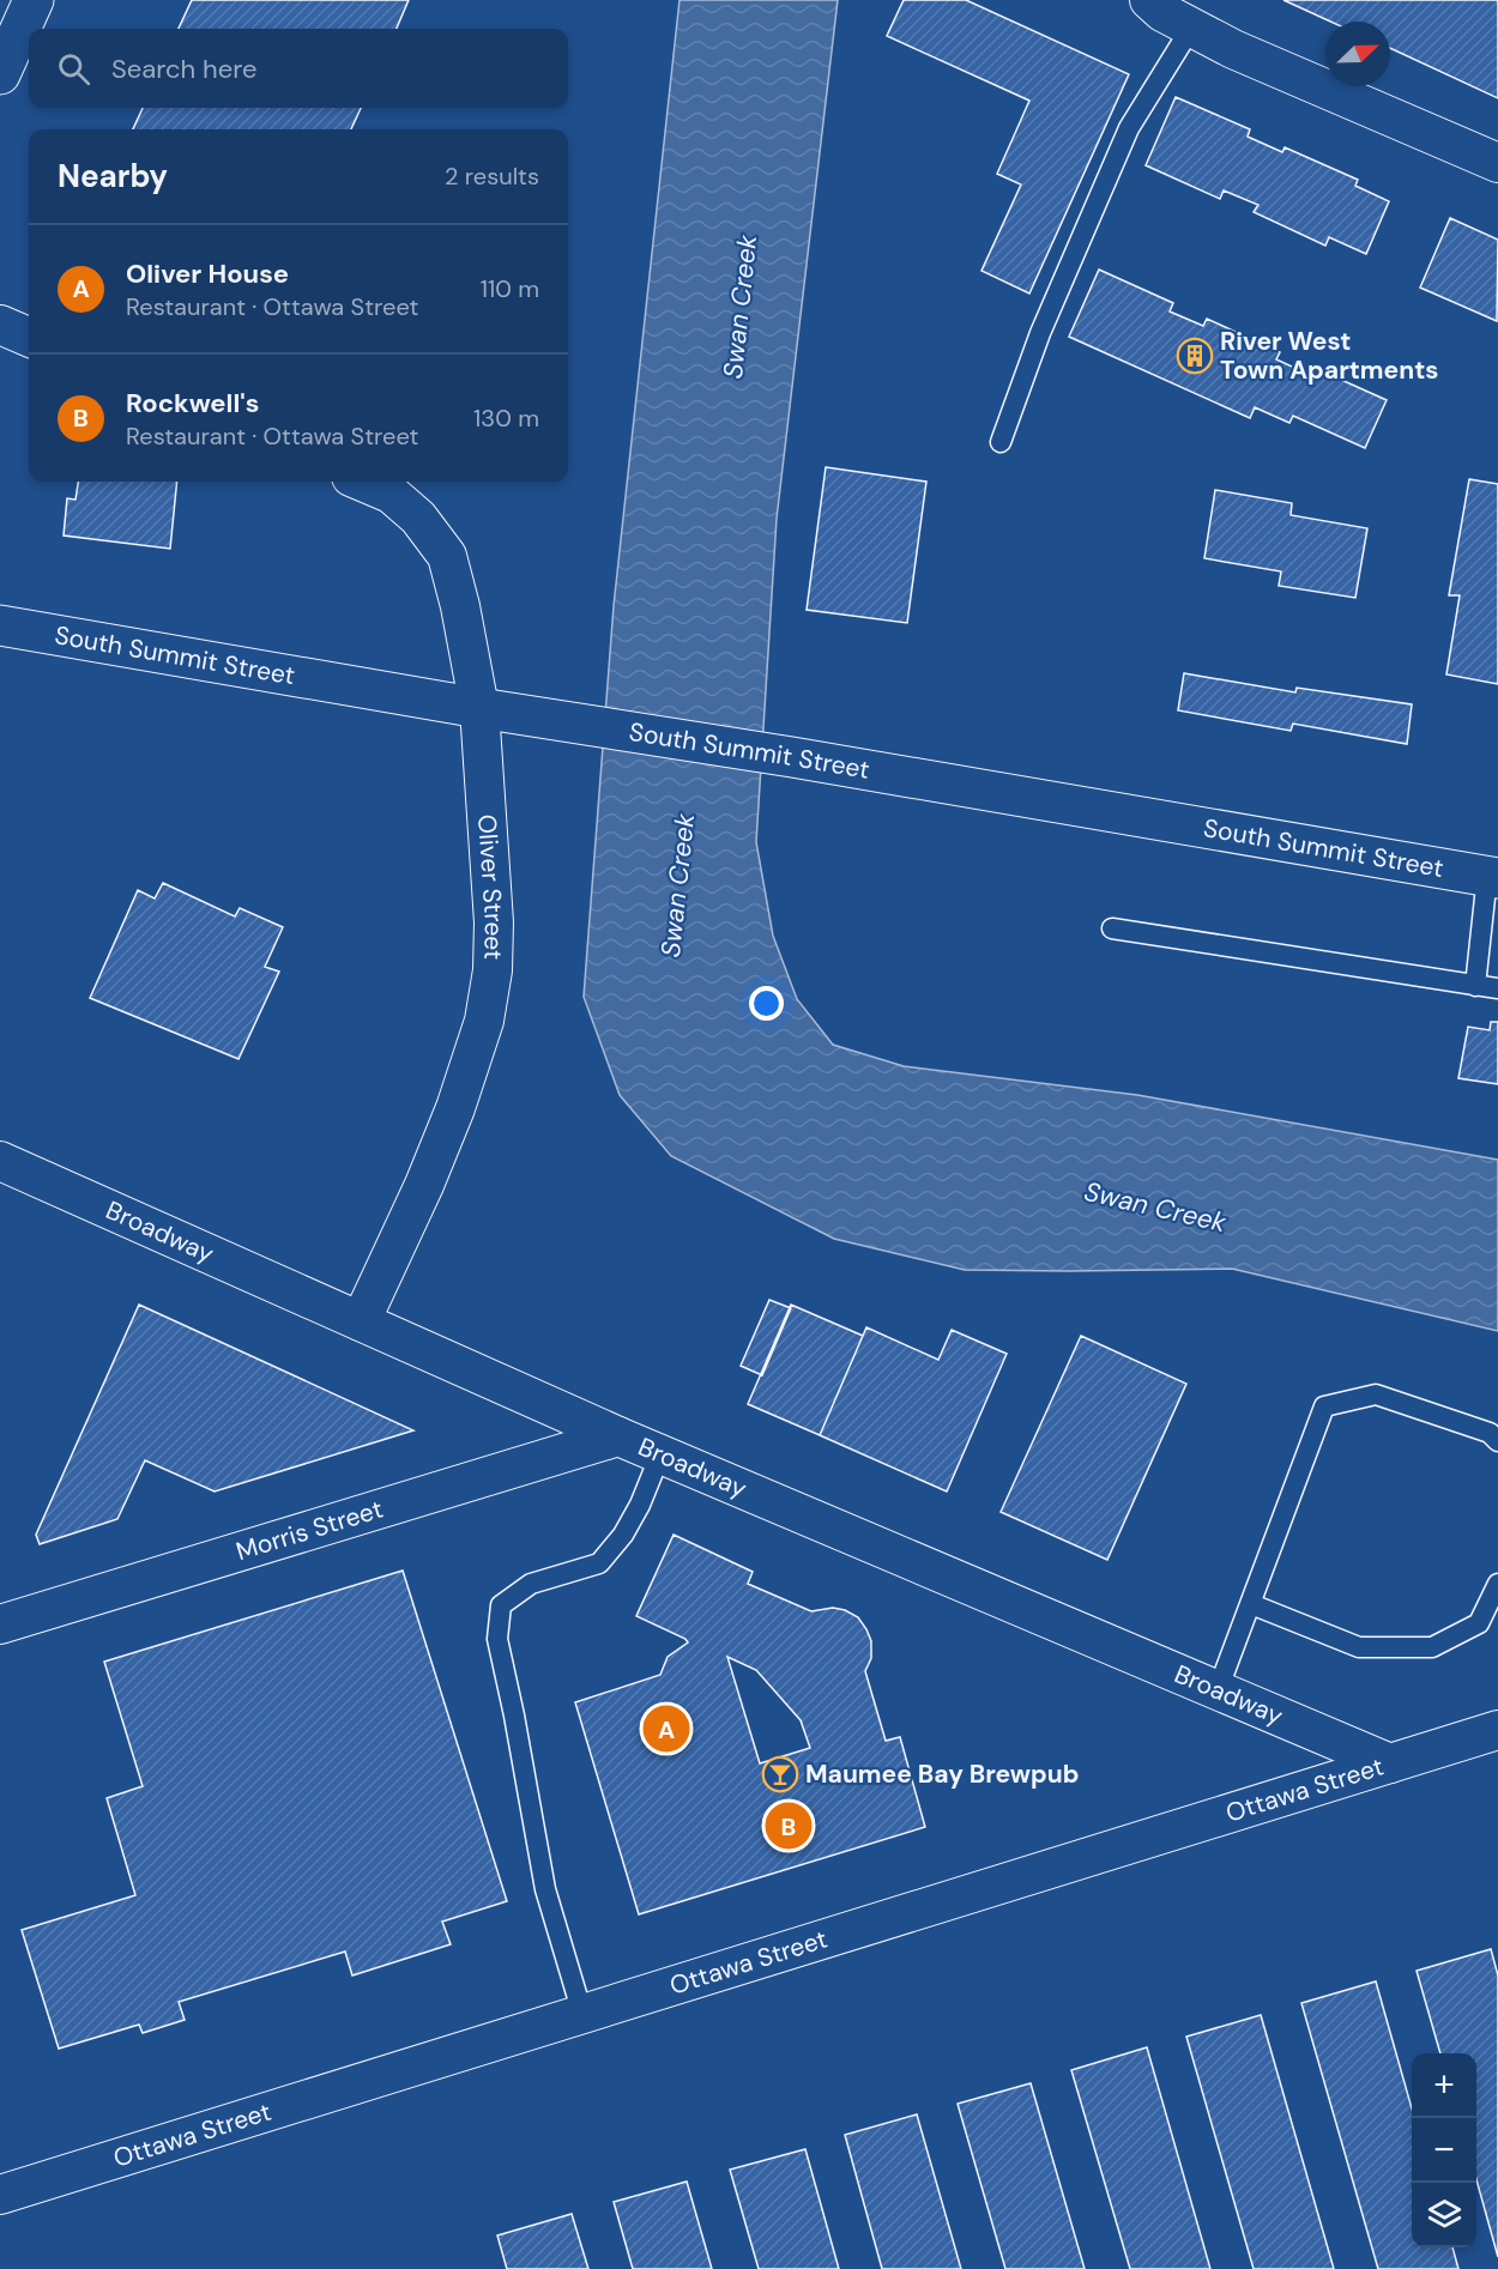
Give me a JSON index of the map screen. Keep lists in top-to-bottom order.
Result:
{
  "streets": {
    "main road": ["South Summit Street"],
    "street": [
      "Oliver Street",
      "Broadway",
      "Morris Street",
      "Ottawa Street"
    ]
  },
  "crossings": [
    ["South Summit Street", "Oliver Street"],
    ["Oliver Street", "Broadway"],
    ["Broadway", "Morris Street"],
    ["Broadway", "Ottawa Street"]
  ],
  "water": ["Swan Creek"],
  "places": {
    "building": ["River West Town Apartments"],
    "bar": ["Maumee Bay Brewpub"]
  },
  "north": "top right",
  "page": {
    "search": "Search here",
    "heading": ["Nearby", "2 results"],
    "list": [
      {
        "mark": "A",
        "name": "Oliver House",
        "note": "Restaurant · Ottawa Street",
        "value": "110 m"
      },
      {
        "mark": "B",
        "name": "Rockwell's",
        "note": "Restaurant · Ottawa Street",
        "value": "130 m"
      }
    ],
    "pins": ["A", "B"],
    "map_buttons": ["+", "−"]
  }
}
